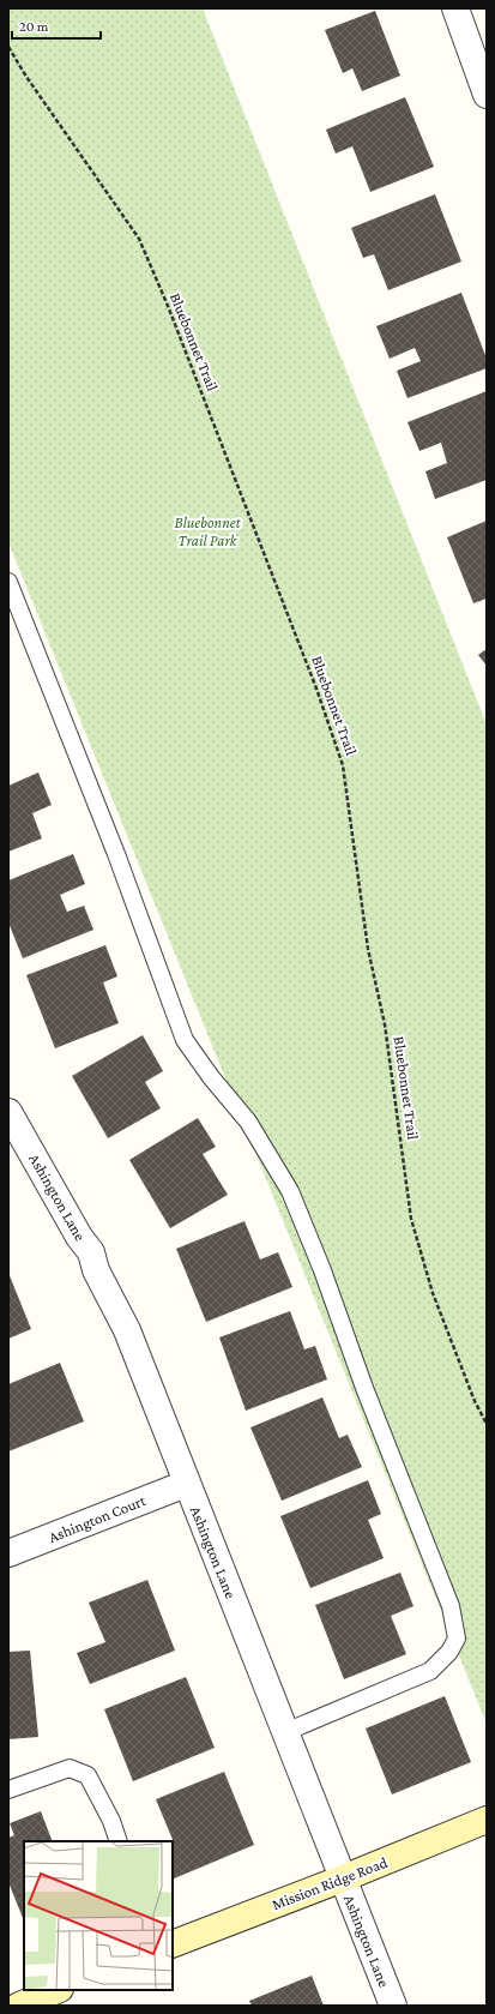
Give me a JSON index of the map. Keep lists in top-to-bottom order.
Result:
{
  "streets": {
    "street": ["Ashington Lane", "Ashington Court", "Mission Ridge Road"],
    "path": ["Bluebonnet Trail"]
  },
  "crossings": [
    ["Ashington Lane", "Ashington Court"],
    ["Ashington Lane", "Mission Ridge Road"]
  ],
  "parks": ["Bluebonnet Trail Park"],
  "scale_bar": "20 m"
}
